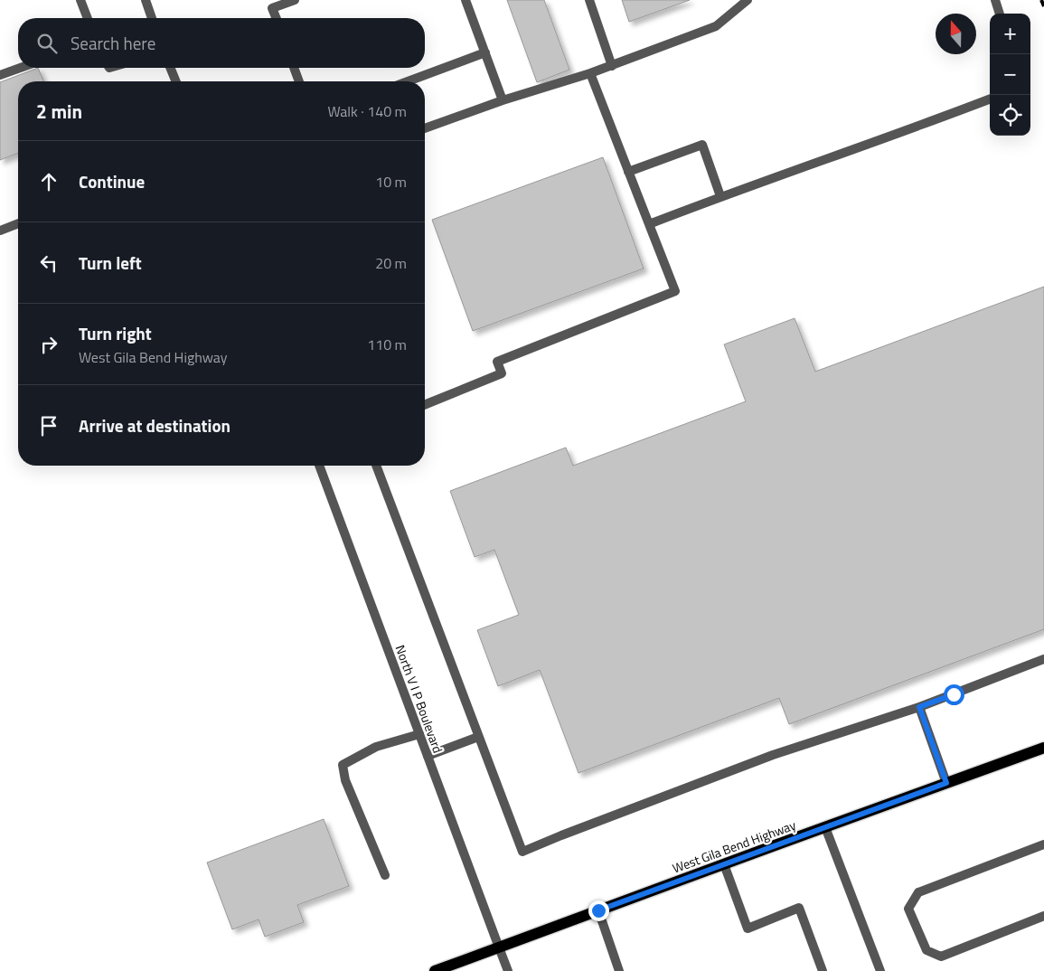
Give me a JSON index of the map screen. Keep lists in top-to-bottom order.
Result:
{
  "streets": {
    "main road": ["West Gila Bend Highway"],
    "street": ["North V I P Boulevard"]
  },
  "crossings": [
    ["North V I P Boulevard", "West Gila Bend Highway"]
  ],
  "north": "top",
  "page": {
    "map_buttons": ["+", "−"],
    "search": "Search here",
    "heading": ["2 min", "Walk · 140 m"],
    "list": [
      ["Continue", "10 m"],
      ["Turn left", "20 m"],
      ["Turn right", "West Gila Bend Highway", "110 m"],
      "Arrive at destination"
    ]
  }
}
